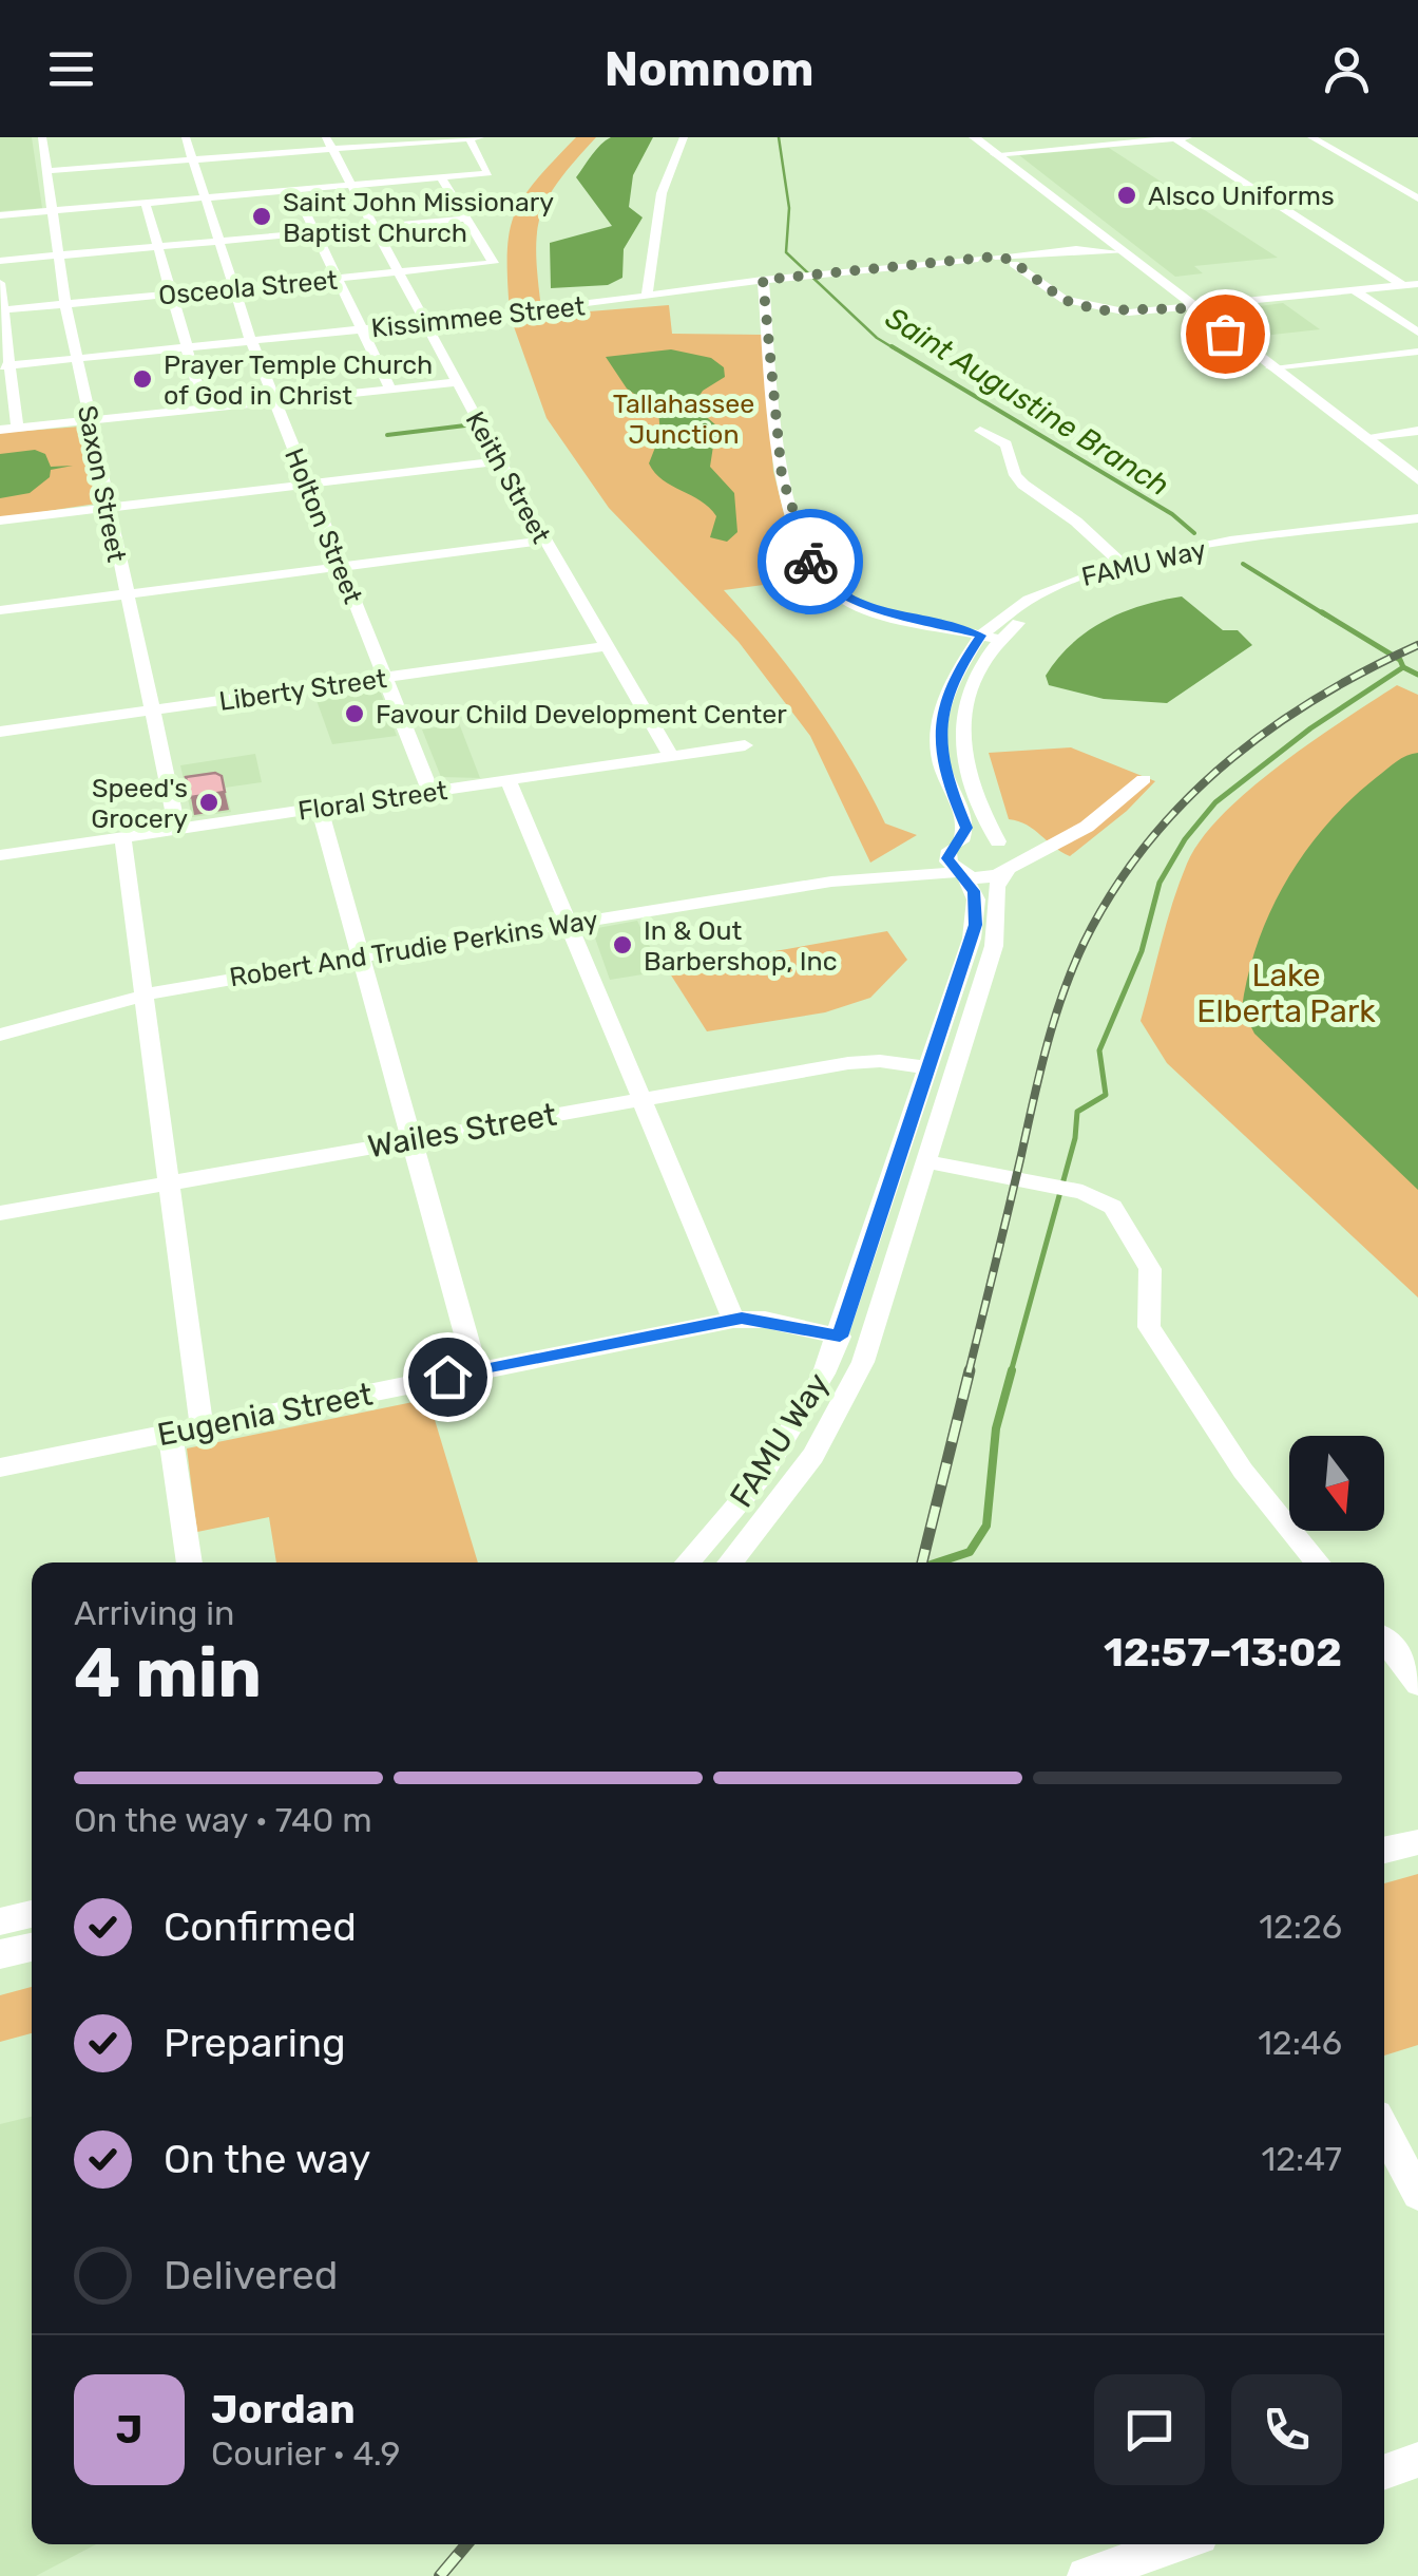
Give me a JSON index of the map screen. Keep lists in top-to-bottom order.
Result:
{
  "streets": {
    "street": [
      "Osceola Street",
      "Kissimmee Street",
      "Keith Street",
      "Saxon Street",
      "Holton Street",
      "FAMU Way",
      "Liberty Street",
      "Floral Street",
      "Robert And Trudie Perkins Way",
      "Wailes Street",
      "Eugenia Street"
    ]
  },
  "crossings": [
    ["Osceola Street", "Keith Street"],
    ["Osceola Street", "Saxon Street"],
    ["Osceola Street", "Holton Street"],
    ["Kissimmee Street", "Keith Street"],
    ["Kissimmee Street", "Saxon Street"],
    ["Kissimmee Street", "Holton Street"],
    ["Keith Street", "Liberty Street"],
    ["Keith Street", "Floral Street"],
    ["Saxon Street", "Liberty Street"],
    ["Saxon Street", "Floral Street"],
    ["Holton Street", "Liberty Street"],
    ["Holton Street", "Floral Street"],
    ["FAMU Way", "Robert And Trudie Perkins Way"],
    ["FAMU Way", "Wailes Street"],
    ["FAMU Way", "Eugenia Street"]
  ],
  "water": ["Saint Augustine Branch"],
  "parks": ["Tallahassee Junction", "Lake Elberta Park"],
  "places": [
    "Alsco Uniforms",
    "Saint John Missionary Baptist Church",
    "Prayer Temple Church of God in Christ",
    "Favour Child Development Center",
    "Speed's Grocery",
    "In & Out Barbershop, Inc"
  ],
  "north": "bottom",
  "page": {
    "header": "Nomnom",
    "heading": ["4 min", "Arriving in", "12:57–13:02"],
    "panel": ["Jordan", "Courier · 4.9"],
    "bar": "On the way · 740 m",
    "list": [
      ["Confirmed", "12:26"],
      ["Preparing", "12:46"],
      ["On the way", "12:47"],
      "Delivered"
    ],
    "round": "J"
  }
}
